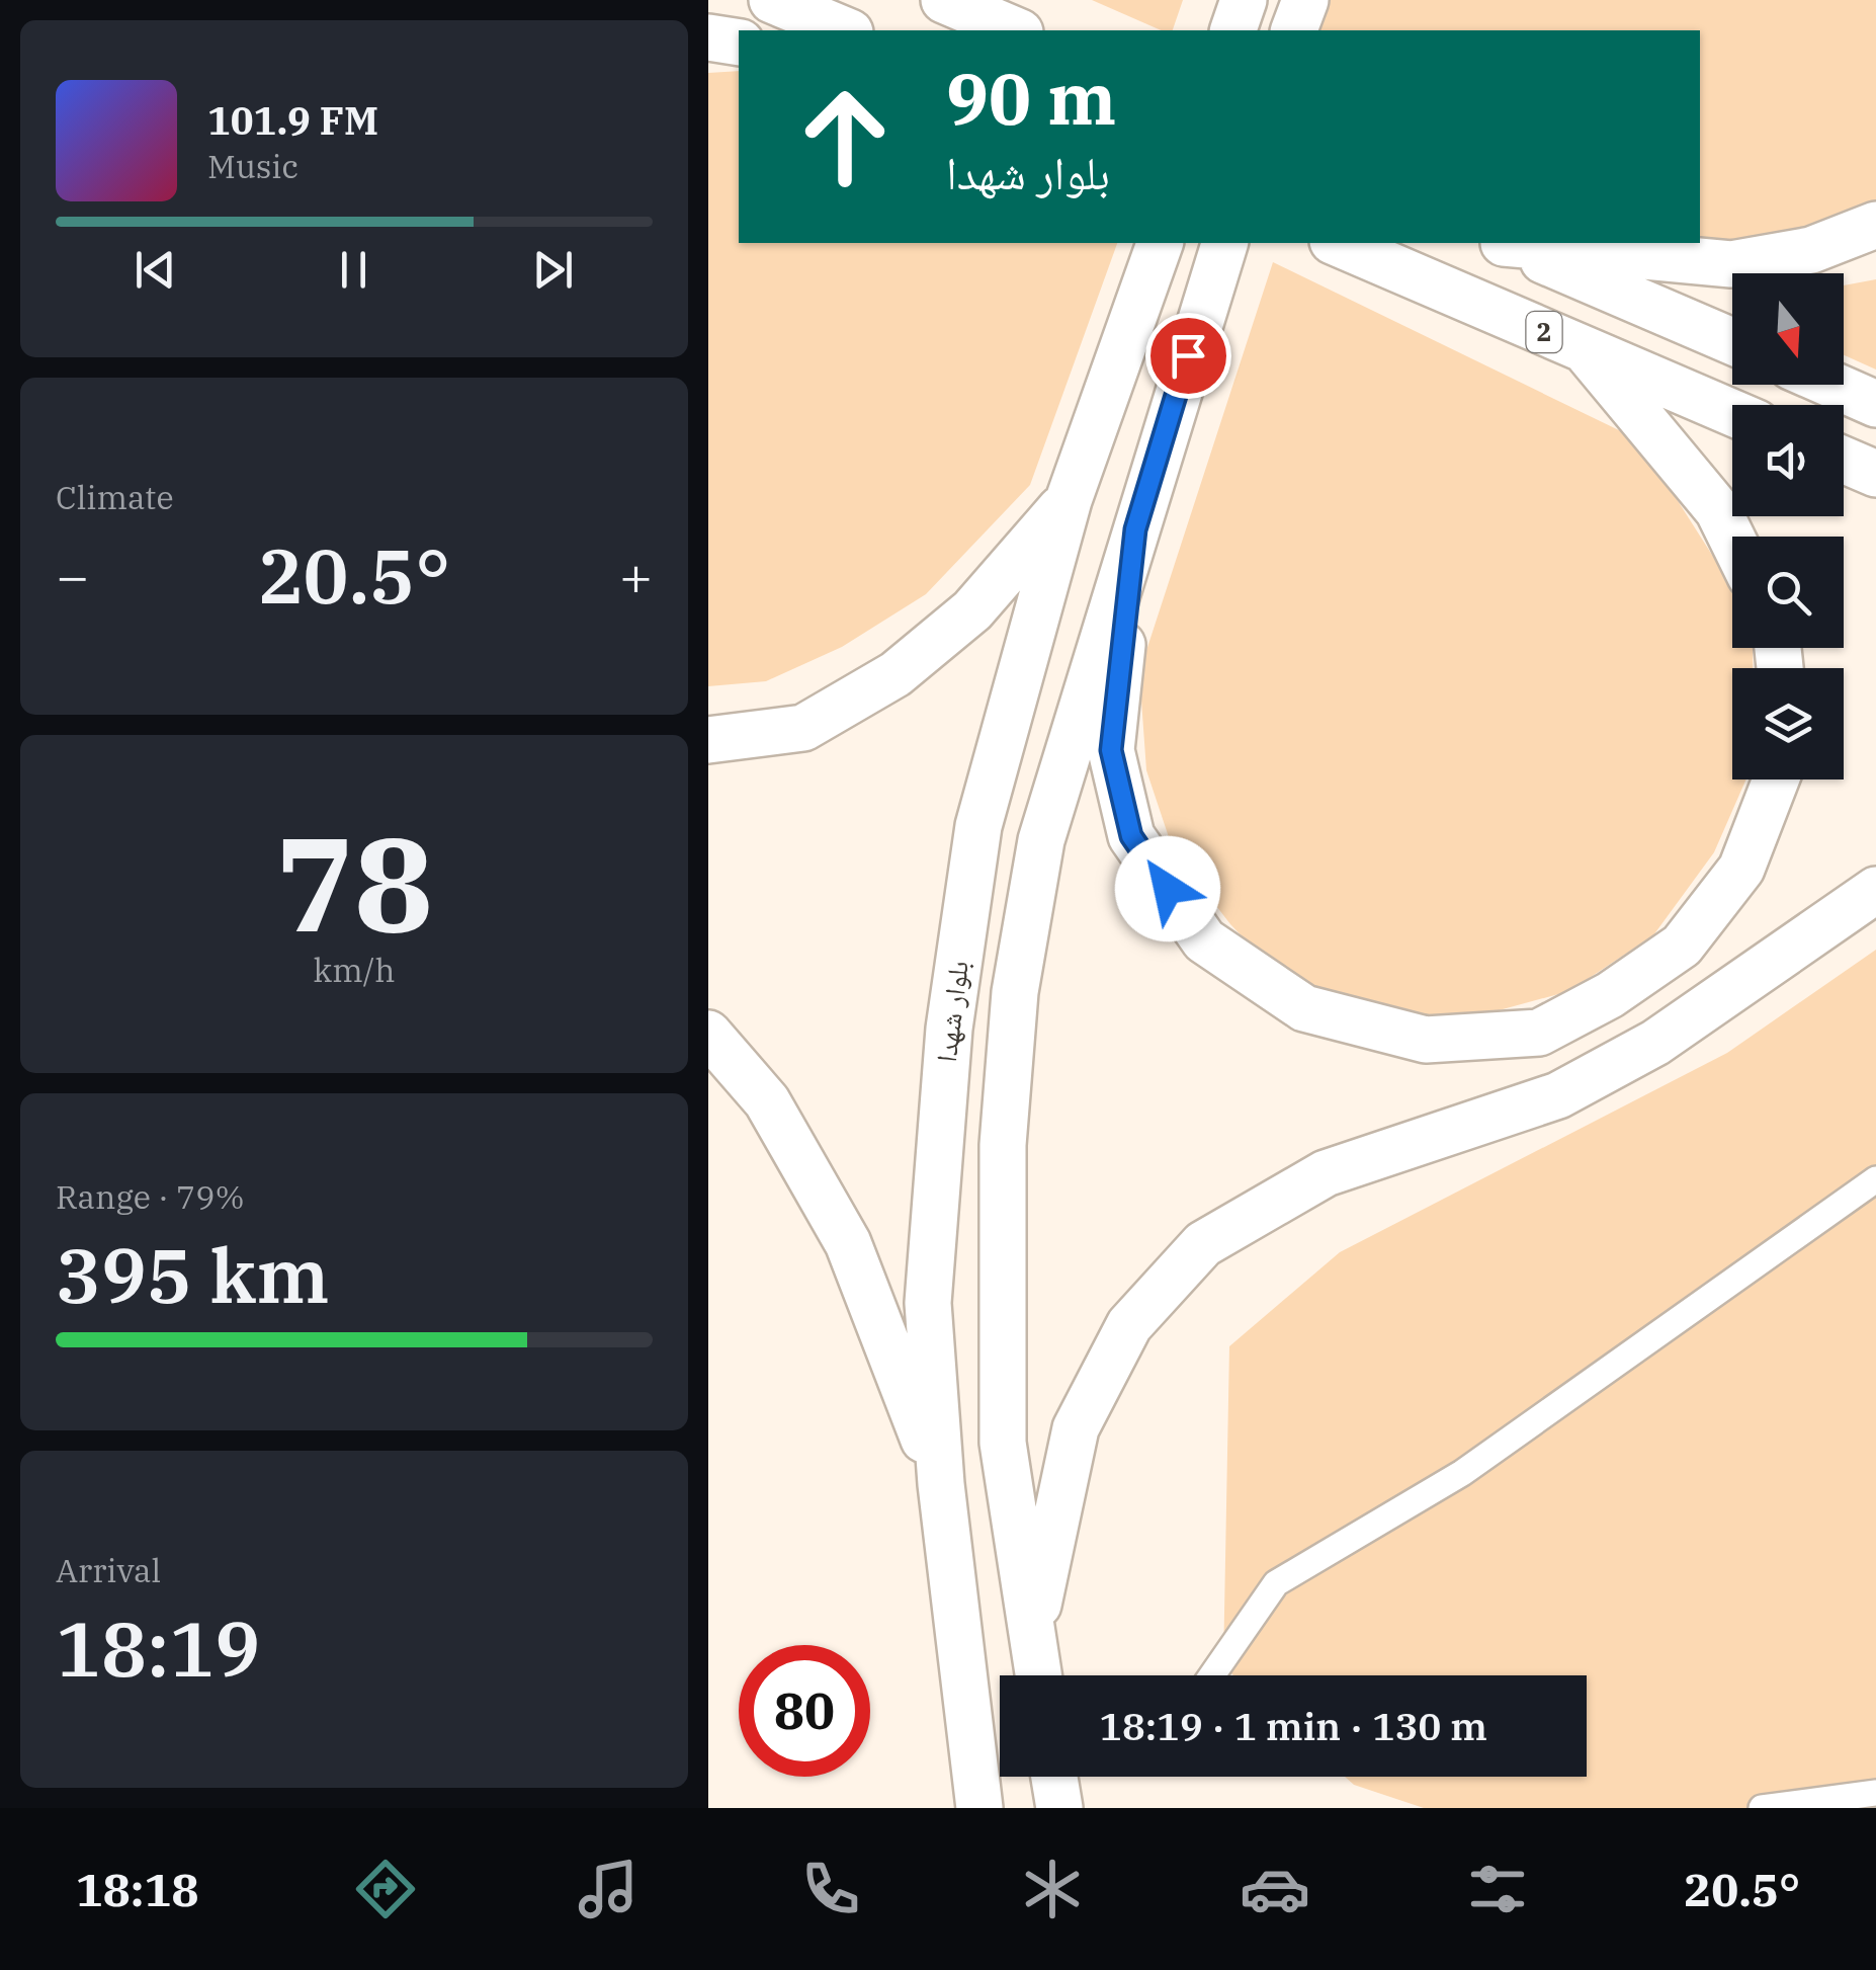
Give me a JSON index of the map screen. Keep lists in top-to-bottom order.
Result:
{
  "streets": {
    "highway": ["2", "بلوار شهدا"]
  },
  "north": "bottom",
  "page": {
    "turn": ["90 m", "بلوار شهدا"],
    "song": ["101.9 FM", "Music"],
    "tile": [
      "Climate",
      ["78", "km/h"],
      ["Range · 79%", "395 km"],
      ["Arrival", "18:19"]
    ],
    "heat": ["−", "20.5°", "+"],
    "limit": "80",
    "trip": "18:19 · 1 min · 130 m",
    "tabs": ["18:18", "20.5°"]
  }
}
